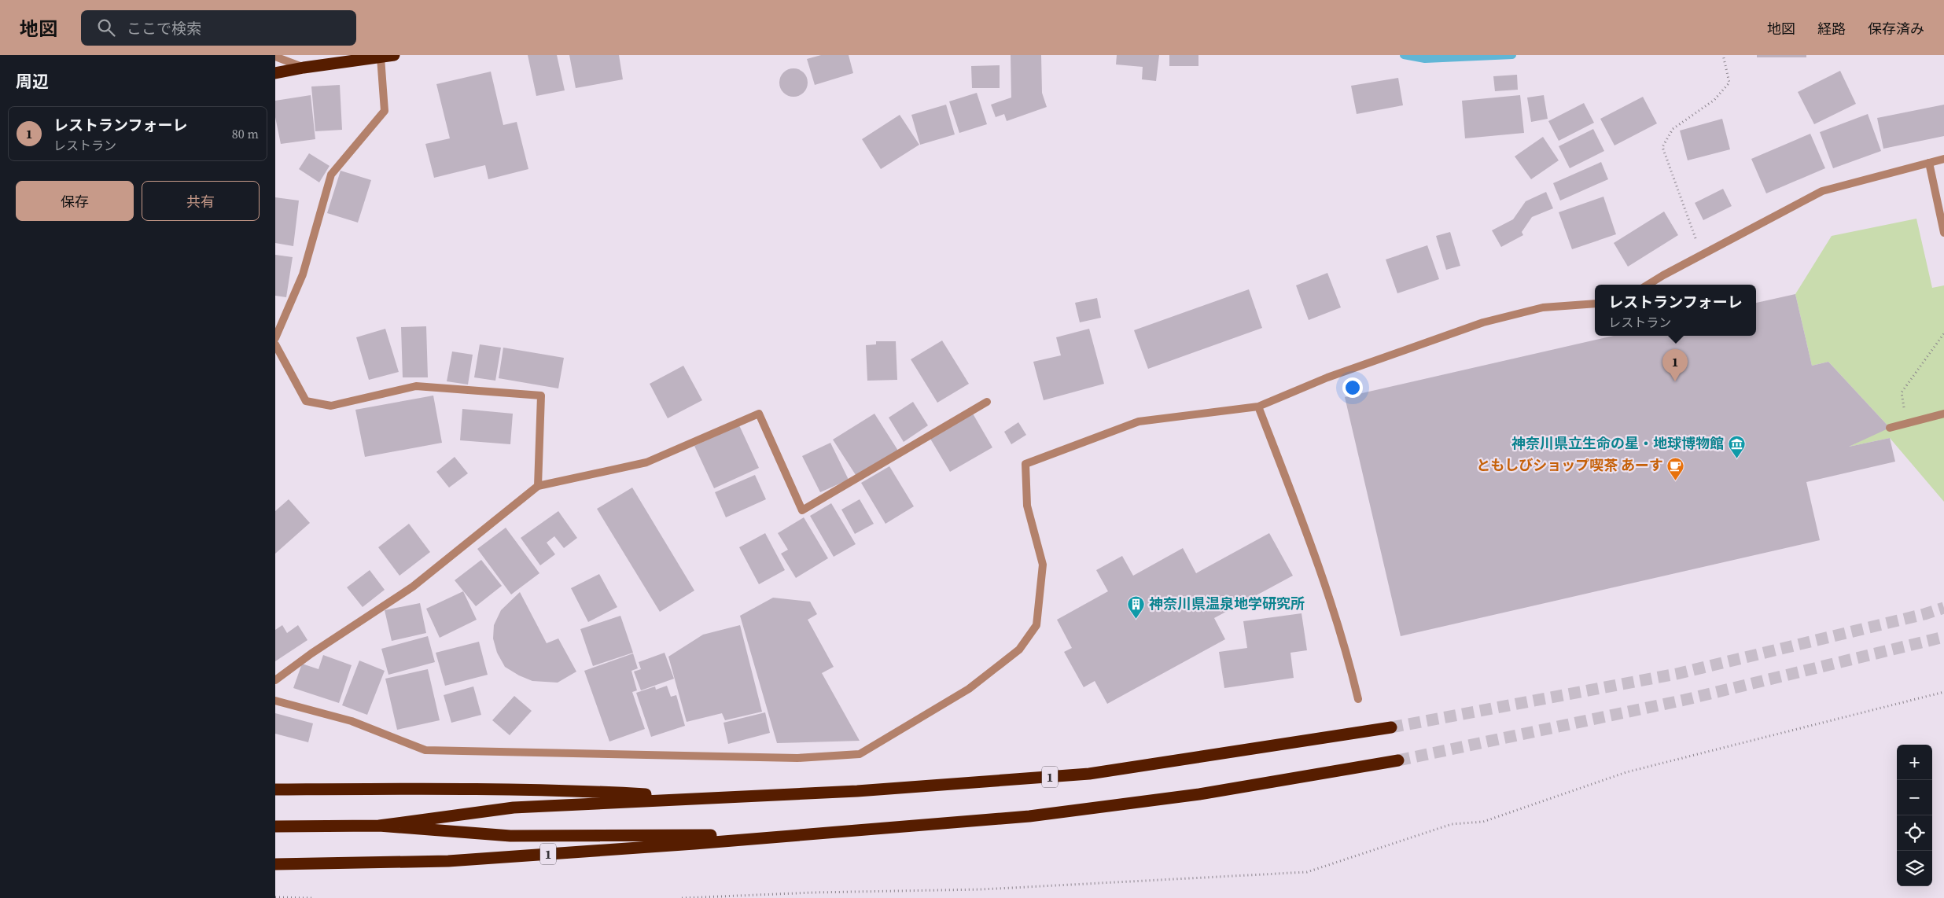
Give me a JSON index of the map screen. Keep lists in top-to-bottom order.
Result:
{
  "streets": {
    "highway": ["1"]
  },
  "places": {
    "museum": ["神奈川県立生命の星・地球博物館"],
    "cafe": ["ともしびショップ喫茶 あーす"],
    "building": ["神奈川県温泉地学研究所"]
  },
  "page": {
    "header": "地図",
    "search": "ここで検索",
    "nav": ["地図", "経路", "保存済み"],
    "heading": "周辺",
    "list": [
      {
        "mark": "1",
        "name": "レストランフォーレ",
        "note": "レストラン",
        "value": "80 m"
      }
    ],
    "buttons": ["保存", "共有"],
    "popup": ["レストランフォーレ", "レストラン"],
    "pins": "1",
    "map_buttons": ["+", "−"]
  }
}
